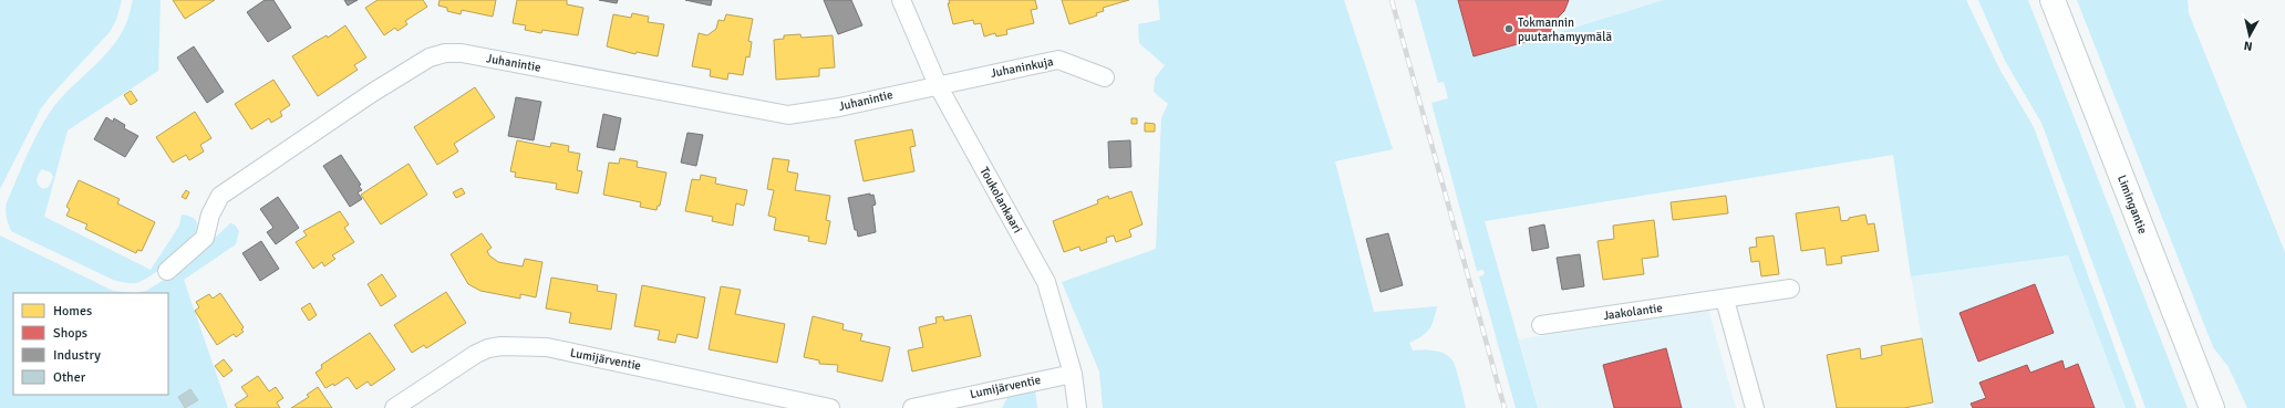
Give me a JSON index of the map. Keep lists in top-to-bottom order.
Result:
{
  "streets": {
    "main road": ["Limingantie"],
    "street": [
      "Juhanintie",
      "Juhaninkuja",
      "Toukolankaari",
      "Jaakolantie",
      "Lumijärventie"
    ]
  },
  "crossings": [
    ["Juhanintie", "Juhaninkuja"],
    ["Juhanintie", "Toukolankaari"],
    ["Juhaninkuja", "Toukolankaari"],
    ["Toukolankaari", "Lumijärventie"]
  ],
  "places": ["Tokmannin puutarhamyymälä"],
  "legend": [
    "Homes",
    "Shops",
    "Industry",
    "Other"
  ],
  "north": "bottom"
}
